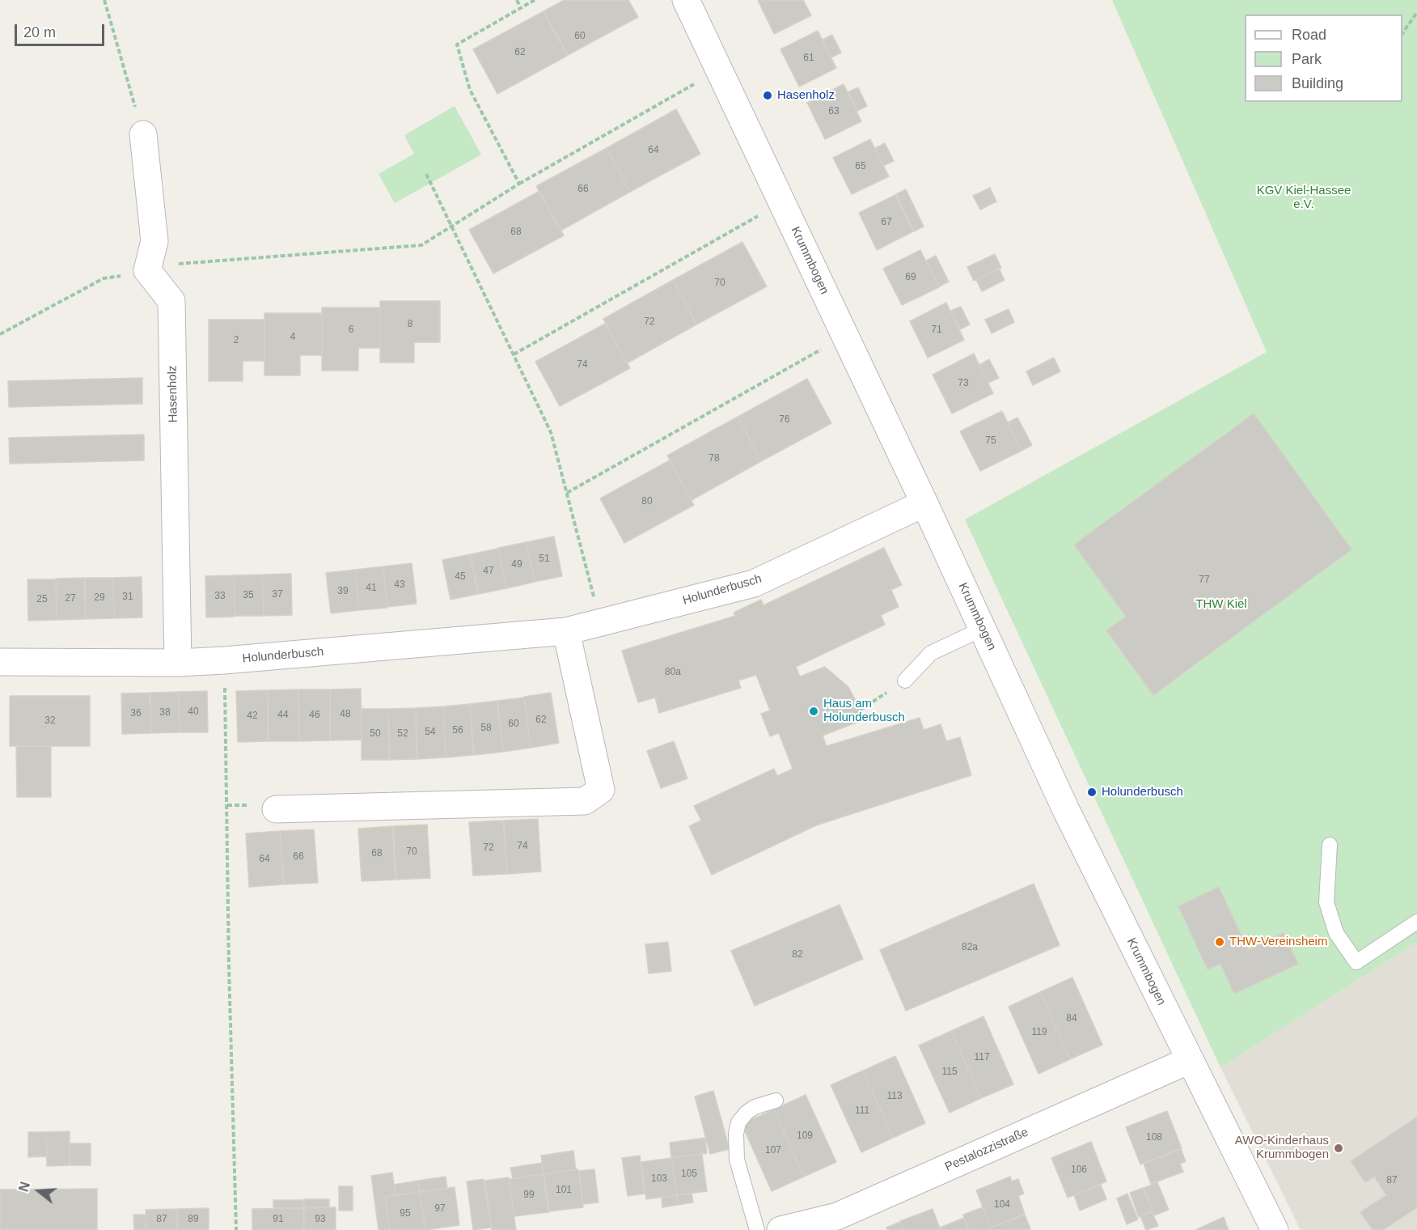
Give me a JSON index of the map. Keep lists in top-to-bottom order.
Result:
{
  "streets": {
    "street": [
      "Krummbogen",
      "Hasenholz",
      "Holunderbusch",
      "Pestalozzistraße"
    ]
  },
  "crossings": [
    ["Krummbogen", "Holunderbusch"],
    ["Krummbogen", "Pestalozzistraße"],
    ["Hasenholz", "Holunderbusch"]
  ],
  "parks": ["KGV Kiel-Hassee e.V.", "THW Kiel"],
  "places": [
    "Hasenholz",
    "Haus am Holunderbusch",
    "Holunderbusch",
    "THW-Vereinsheim",
    "AWO-Kinderhaus Krummbogen"
  ],
  "house_numbers": [
    "60",
    "62",
    "61",
    "63",
    "64",
    "65",
    "66",
    "67",
    "68",
    "69",
    "70",
    "72",
    "8",
    "6",
    "71",
    "4",
    "2",
    "74",
    "73",
    "76",
    "75",
    "78",
    "80",
    "51",
    "49",
    "47",
    "45",
    "77",
    "43",
    "41",
    "39",
    "37",
    "35",
    "33",
    "31",
    "29",
    "27",
    "25",
    "80a",
    "40",
    "38",
    "36",
    "48",
    "44",
    "46",
    "42",
    "62",
    "32",
    "60",
    "58",
    "56",
    "54",
    "50",
    "52",
    "74",
    "72",
    "70",
    "68",
    "66",
    "64",
    "82a",
    "82",
    "84",
    "119",
    "117",
    "115",
    "113",
    "111",
    "109",
    "108",
    "107",
    "106",
    "105",
    "103",
    "87",
    "101",
    "99",
    "104",
    "97",
    "95",
    "87",
    "89",
    "91",
    "93"
  ],
  "legend": ["Road", "Park", "Building"],
  "scale_bar": "20 m",
  "north": "left"
}
